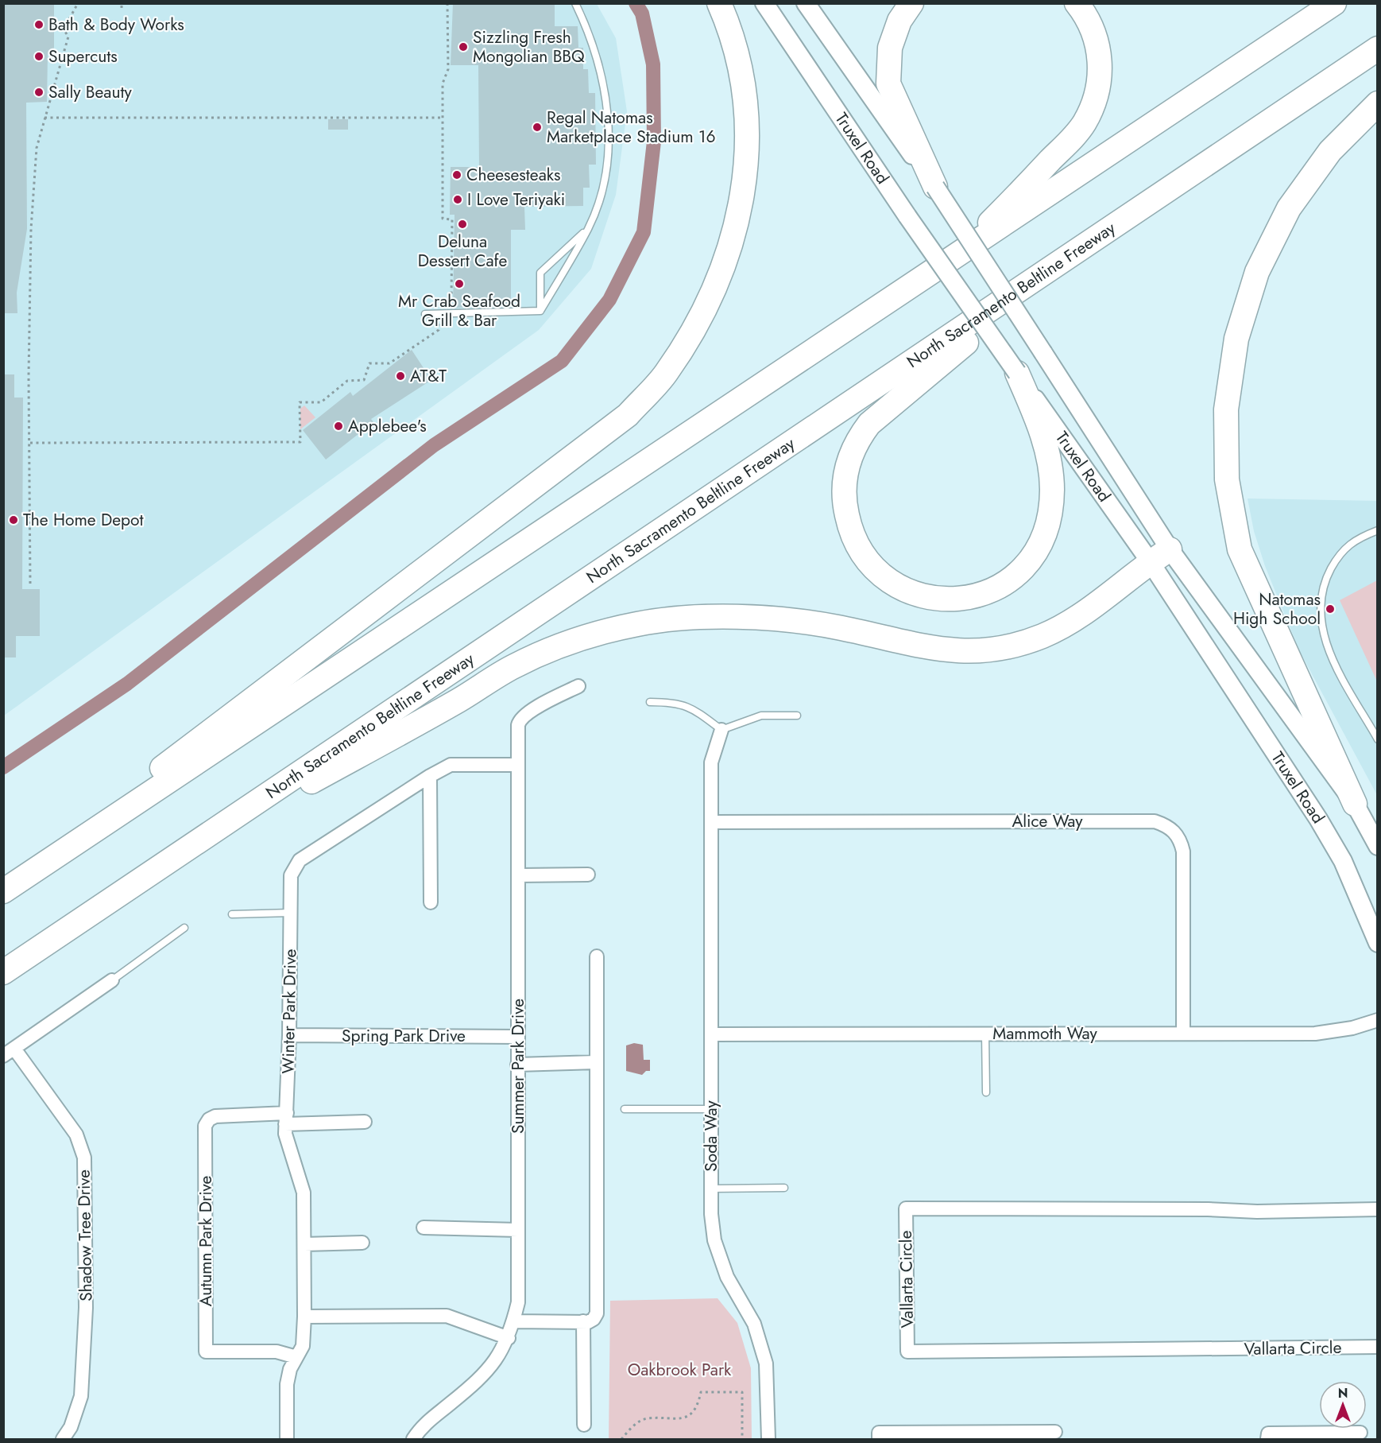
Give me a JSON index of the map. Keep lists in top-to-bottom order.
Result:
{
  "streets": {
    "highway": ["North Sacramento Beltline Freeway"],
    "main road": ["Truxel Road"],
    "street": [
      "Alice Way",
      "Winter Park Drive",
      "Mammoth Way",
      "Spring Park Drive",
      "Summer Park Drive",
      "Soda Way",
      "Shadow Tree Drive",
      "Autumn Park Drive",
      "Vallarta Circle"
    ]
  },
  "crossings": [
    ["Alice Way", "Mammoth Way"],
    ["Alice Way", "Soda Way"],
    ["Winter Park Drive", "Spring Park Drive"],
    ["Winter Park Drive", "Summer Park Drive"],
    ["Winter Park Drive", "Autumn Park Drive"],
    ["Mammoth Way", "Soda Way"],
    ["Spring Park Drive", "Summer Park Drive"]
  ],
  "parks": ["Oakbrook Park"],
  "places": [
    "Bath & Body Works",
    "Sizzling Fresh Mongolian BBQ",
    "Supercuts",
    "Sally Beauty",
    "Regal Natomas Marketplace Stadium 16",
    "Cheesesteaks",
    "I Love Teriyaki",
    "Deluna Dessert Cafe",
    "Mr Crab Seafood Grill & Bar",
    "AT&T",
    "Applebee's",
    "The Home Depot",
    "Natomas High School"
  ],
  "north": "top"
}
